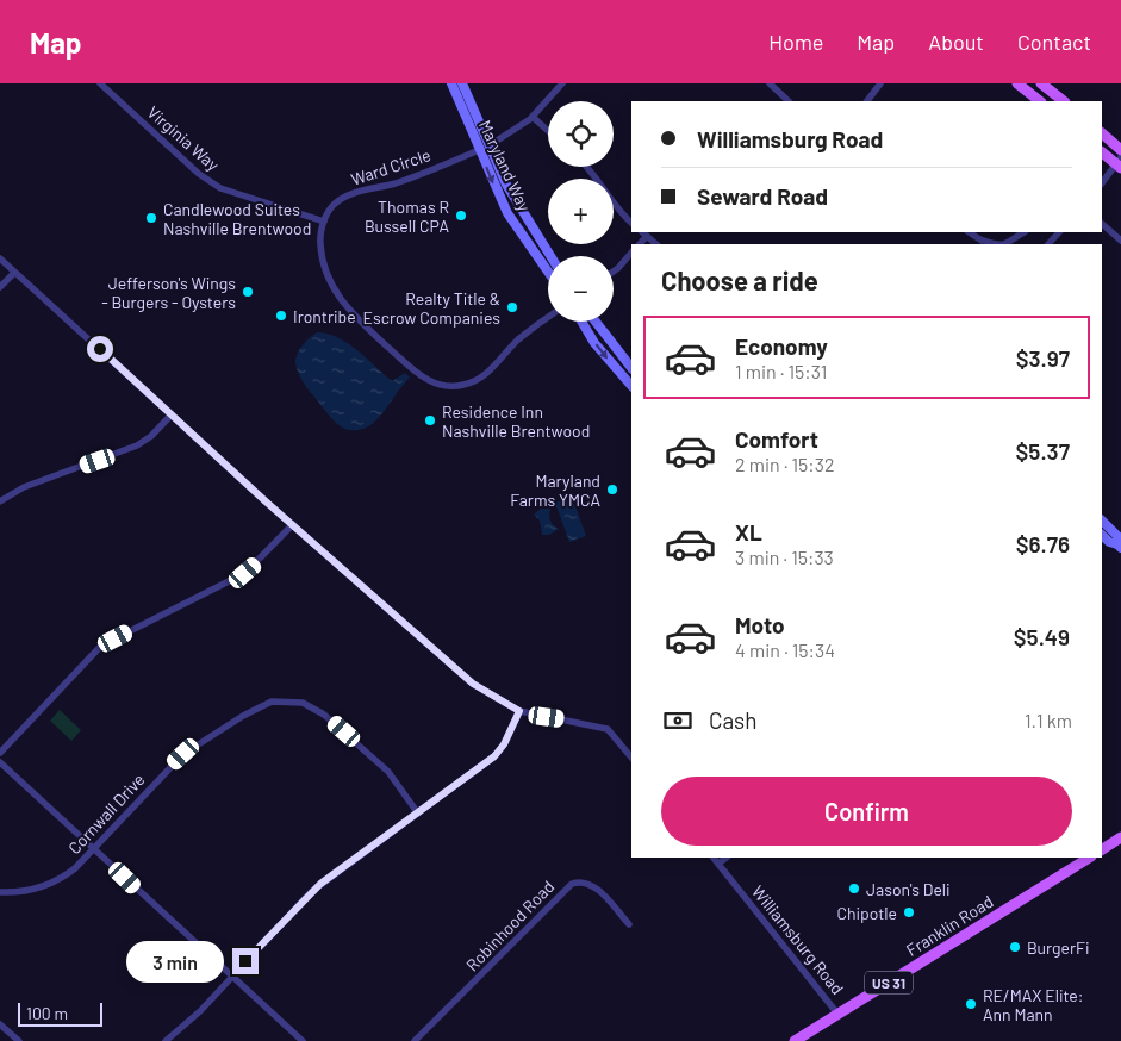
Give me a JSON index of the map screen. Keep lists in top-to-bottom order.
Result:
{
  "streets": {
    "main road": ["Maryland Way", "Franklin Road", "US 31"],
    "street": [
      "Virginia Way",
      "Ward Circle",
      "Cornwall Drive",
      "Robinhood Road",
      "Williamsburg Road"
    ]
  },
  "crossings": [
    ["Virginia Way", "Ward Circle"],
    ["Maryland Way", "Ward Circle"],
    ["Franklin Road", "Williamsburg Road"]
  ],
  "places": [
    "Thomas R Bussell CPA",
    "Candlewood Suites Nashville Brentwood",
    "Jefferson's Wings - Burgers - Oysters",
    "Realty Title & Escrow Companies",
    "Irontribe",
    "Residence Inn Nashville Brentwood",
    "Maryland Farms YMCA",
    "Jason's Deli",
    "Chipotle",
    "BurgerFi",
    "RE/MAX Elite: Ann Mann"
  ],
  "scale_bar": "100 m",
  "page": {
    "header": "Map",
    "nav": [
      "Home",
      "Map",
      "About",
      "Contact"
    ],
    "map_buttons": ["+", "−"],
    "banner": ["Williamsburg Road", "Seward Road"],
    "heading": "Choose a ride",
    "list": [
      {
        "name": "Economy",
        "note": "1 min · 15:31",
        "value": "$3.97"
      },
      {
        "name": "Comfort",
        "note": "2 min · 15:32",
        "value": "$5.37"
      },
      {
        "name": "XL",
        "note": "3 min · 15:33",
        "value": "$6.76"
      },
      {
        "name": "Moto",
        "note": "4 min · 15:34",
        "value": "$5.49"
      }
    ],
    "pay": ["Cash", "1.1 km"],
    "buttons": "Confirm",
    "bubble": "3 min",
    "scale": "100 m"
  }
}
